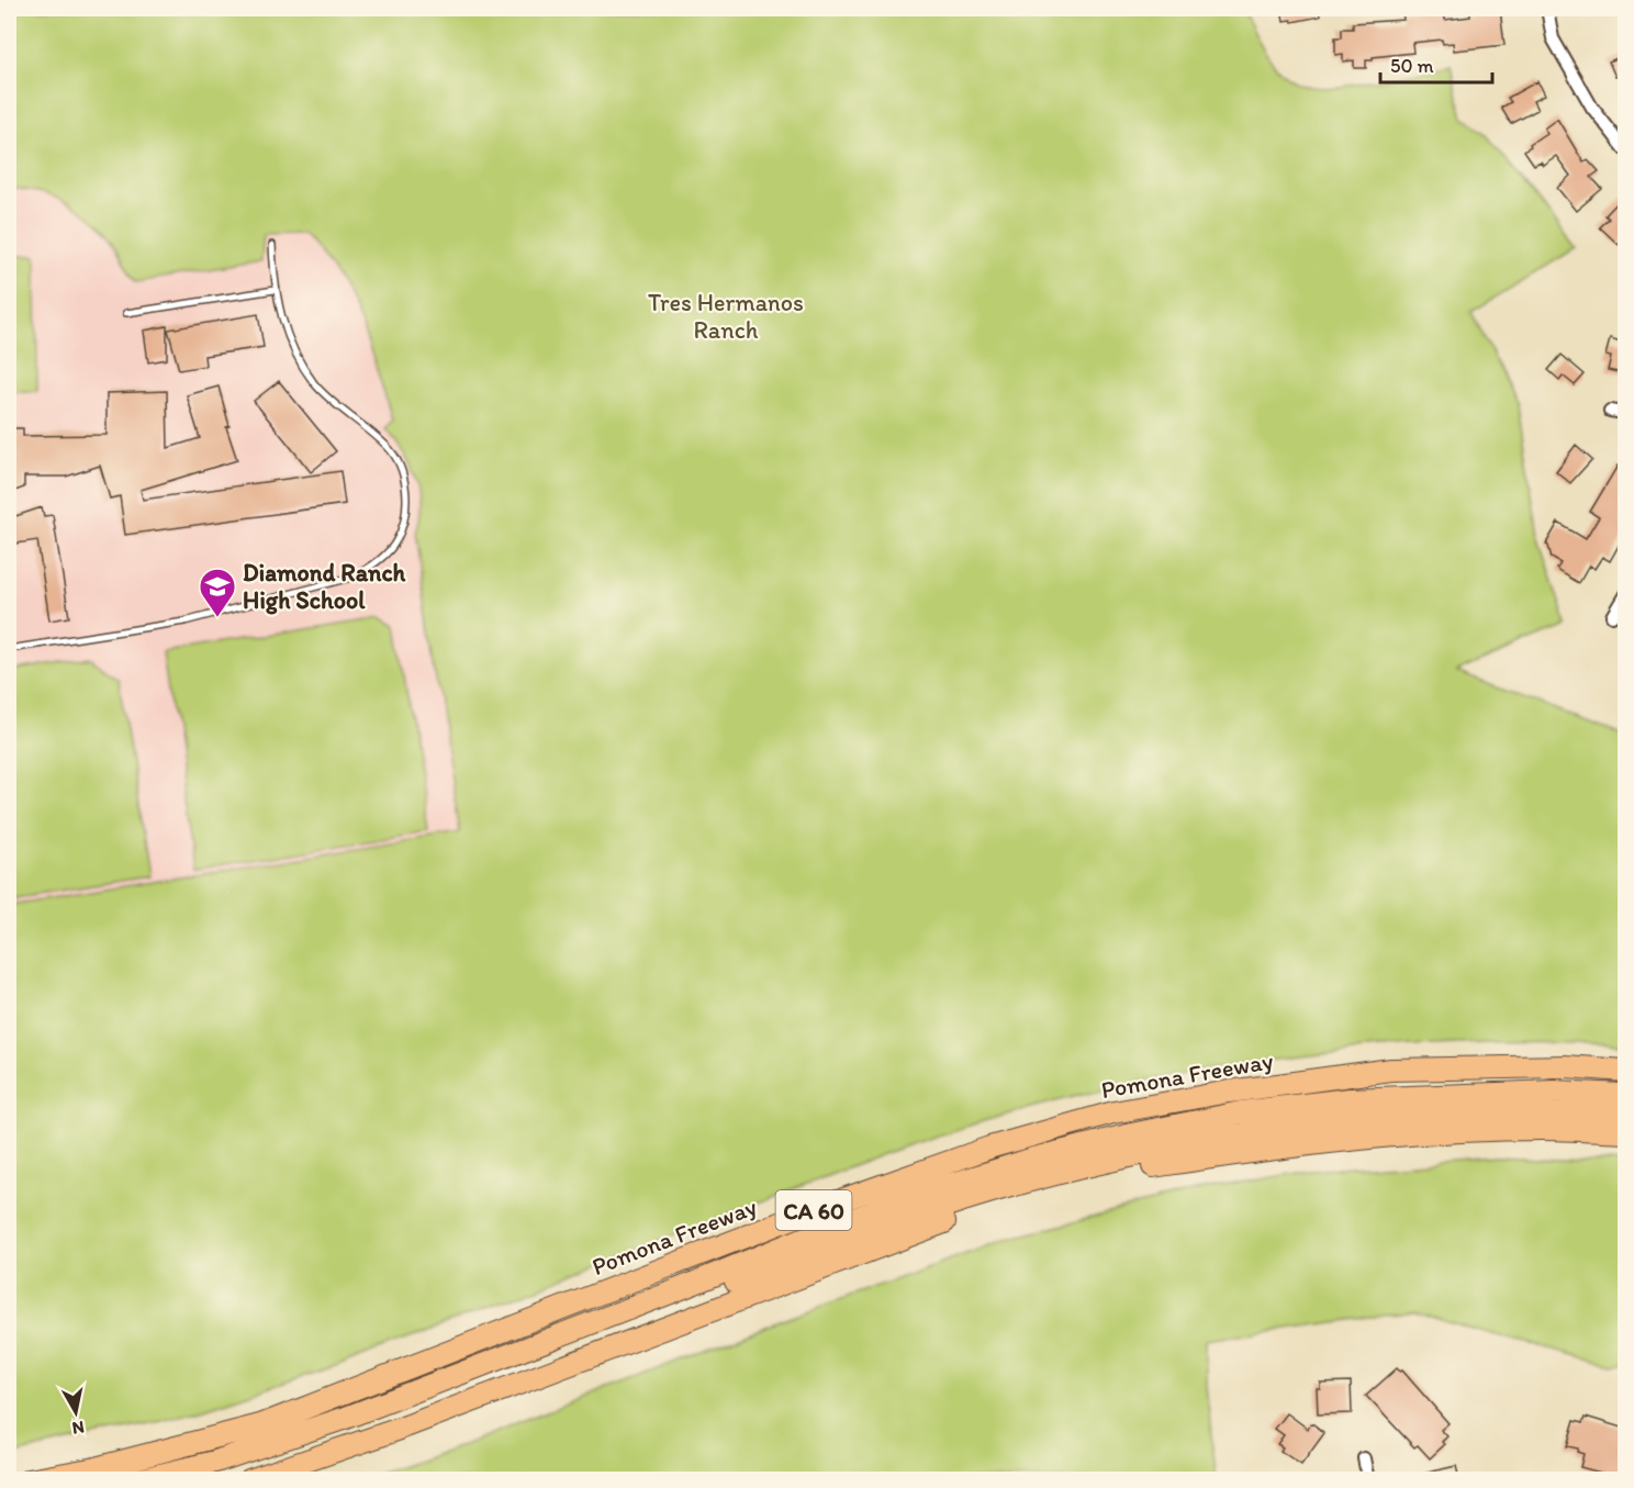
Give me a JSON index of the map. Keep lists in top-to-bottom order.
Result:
{
  "streets": {
    "highway": ["Pomona Freeway", "CA 60"]
  },
  "parks": ["Tres Hermanos Ranch"],
  "places": {
    "school or university": ["Diamond Ranch High School"]
  },
  "scale_bar": "50 m",
  "north": "bottom"
}
